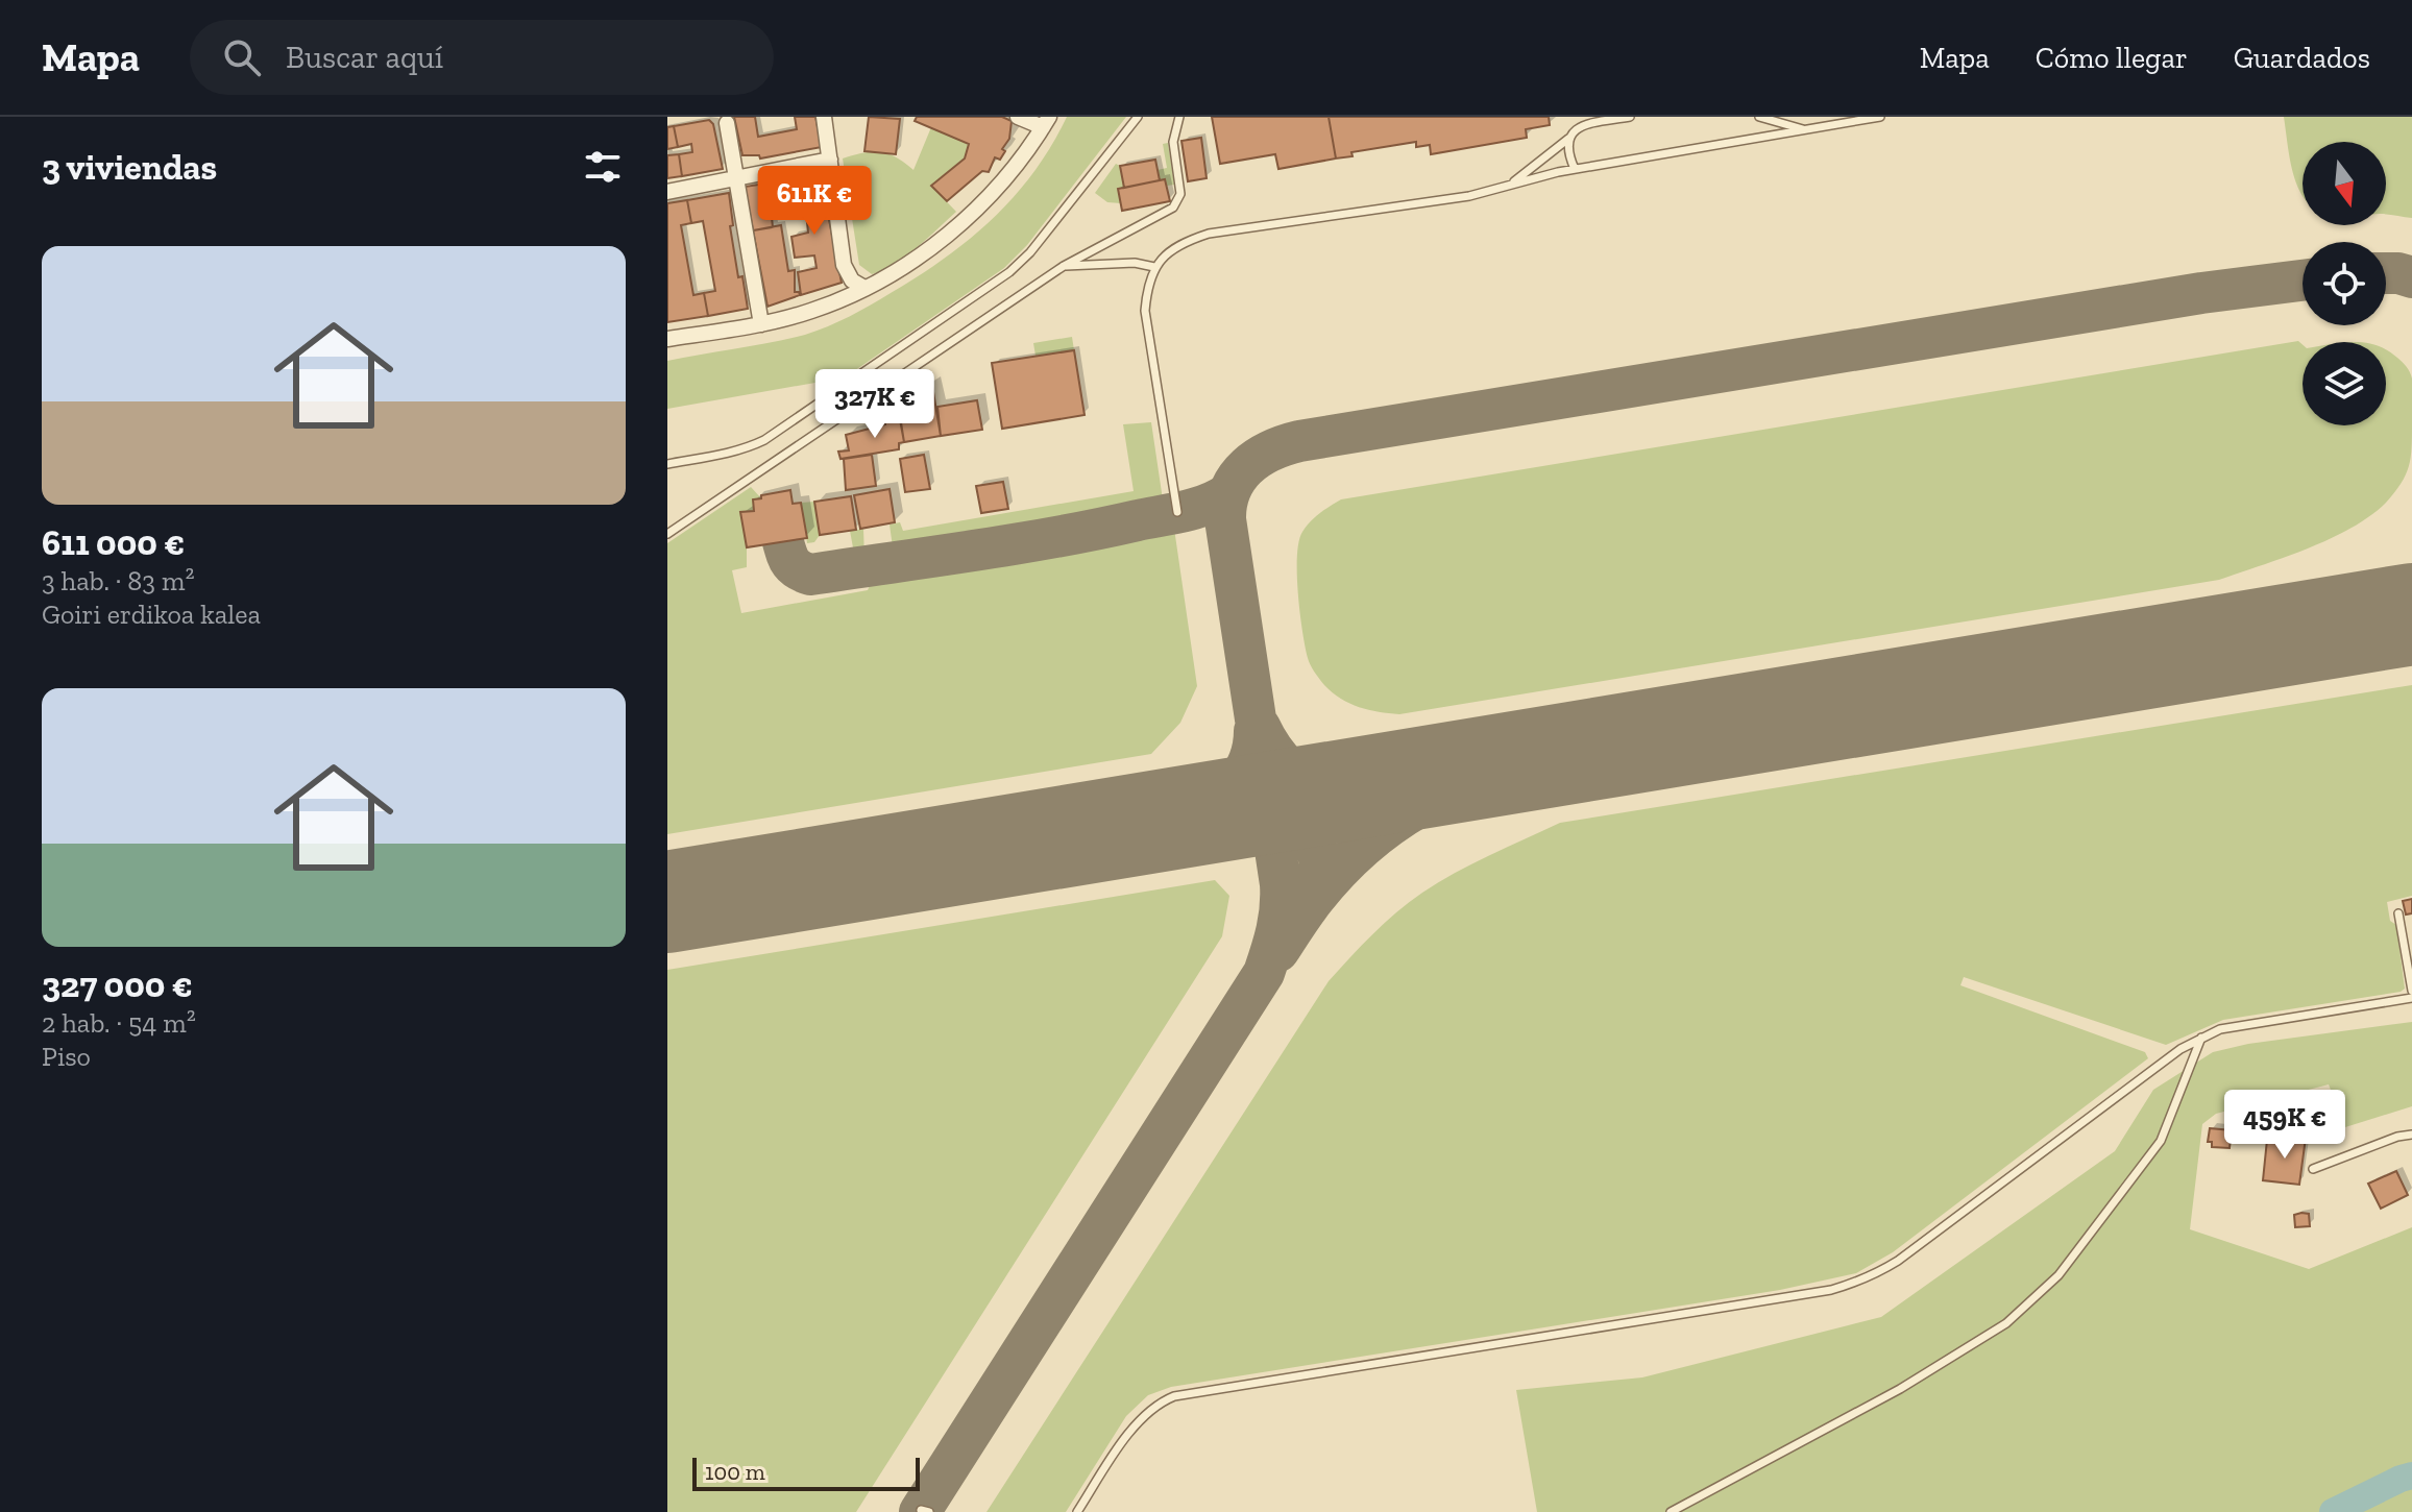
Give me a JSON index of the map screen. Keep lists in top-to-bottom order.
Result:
{
  "scale_bar": "100 m",
  "north": "bottom",
  "page": {
    "header": "Mapa",
    "search": "Buscar aquí",
    "nav": ["Mapa", "Cómo llegar", "Guardados"],
    "heading": "3 viviendas",
    "price": ["611K €", "327K €", "459K €"],
    "list": [
      {
        "name": "611 000 €",
        "note": "3 hab. · 83 m² · Goiri erdikoa kalea"
      },
      {
        "name": "327 000 €",
        "note": "2 hab. · 54 m² · Piso"
      }
    ],
    "scale": "100 m"
  }
}
